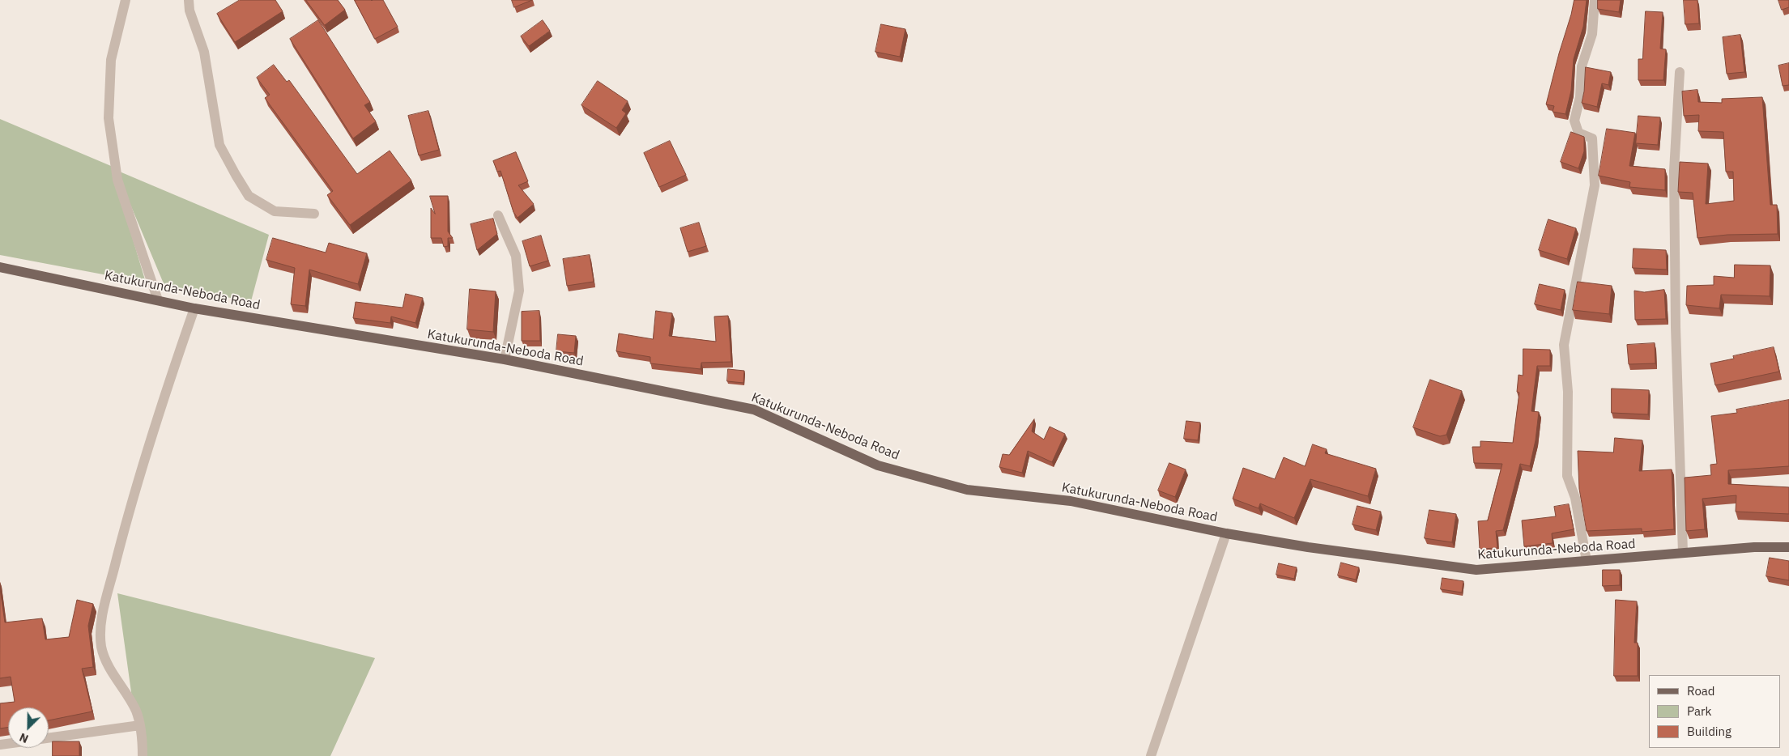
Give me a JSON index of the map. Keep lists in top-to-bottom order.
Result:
{
  "streets": {
    "main road": ["Katukurunda-Neboda Road"]
  },
  "legend": ["Road", "Park", "Building"],
  "north": "bottom left"
}
